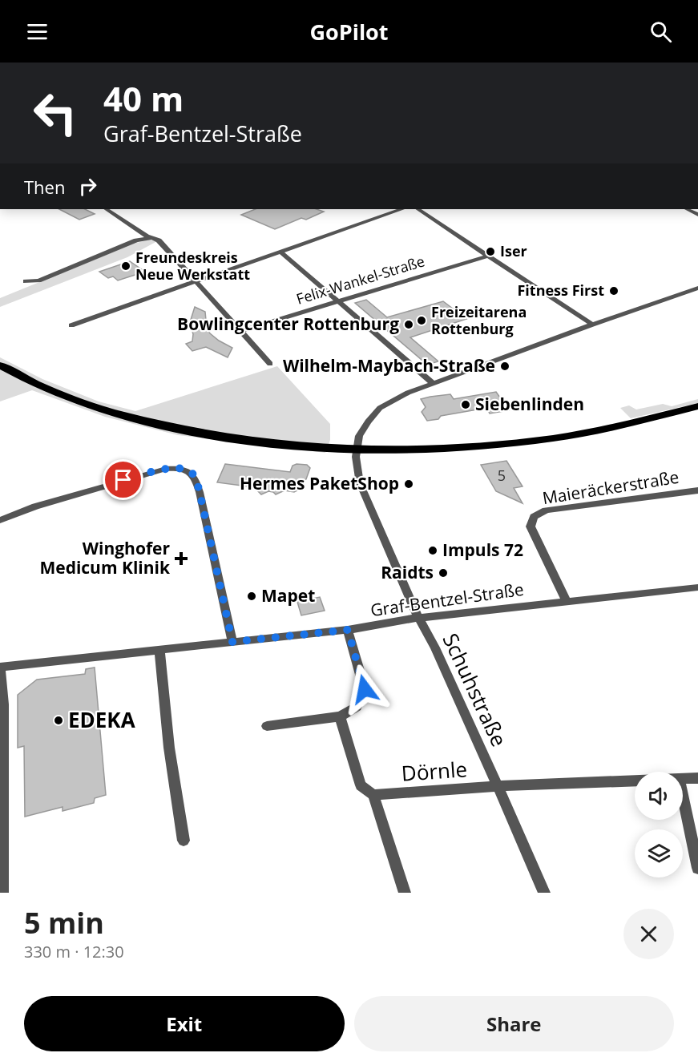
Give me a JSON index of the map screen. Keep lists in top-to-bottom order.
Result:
{
  "streets": {
    "street": [
      "Felix-Wankel-Straße",
      "Maieräckerstraße",
      "Graf-Bentzel-Straße",
      "Schuhstraße",
      "Dörnle"
    ]
  },
  "crossings": [
    ["Maieräckerstraße", "Graf-Bentzel-Straße"],
    ["Graf-Bentzel-Straße", "Schuhstraße"],
    ["Schuhstraße", "Dörnle"]
  ],
  "places": {
    "other": [
      "Iser",
      "Freundeskreis Neue Werkstatt",
      "Fitness First",
      "Freizeitarena Rottenburg",
      "Bowlingcenter Rottenburg",
      "Wilhelm-Maybach-Straße",
      "Siebenlinden",
      "Hermes PaketShop",
      "Impuls 72",
      "Raidts",
      "Mapet",
      "EDEKA"
    ],
    "health": ["Winghofer Medicum Klinik"]
  },
  "house_numbers": ["5"],
  "page": {
    "header": "GoPilot",
    "turn": ["40 m", "Graf-Bentzel-Straße"],
    "then": "Then",
    "heading": ["5 min", "330 m · 12:30"],
    "buttons": ["Exit", "Share"]
  }
}
